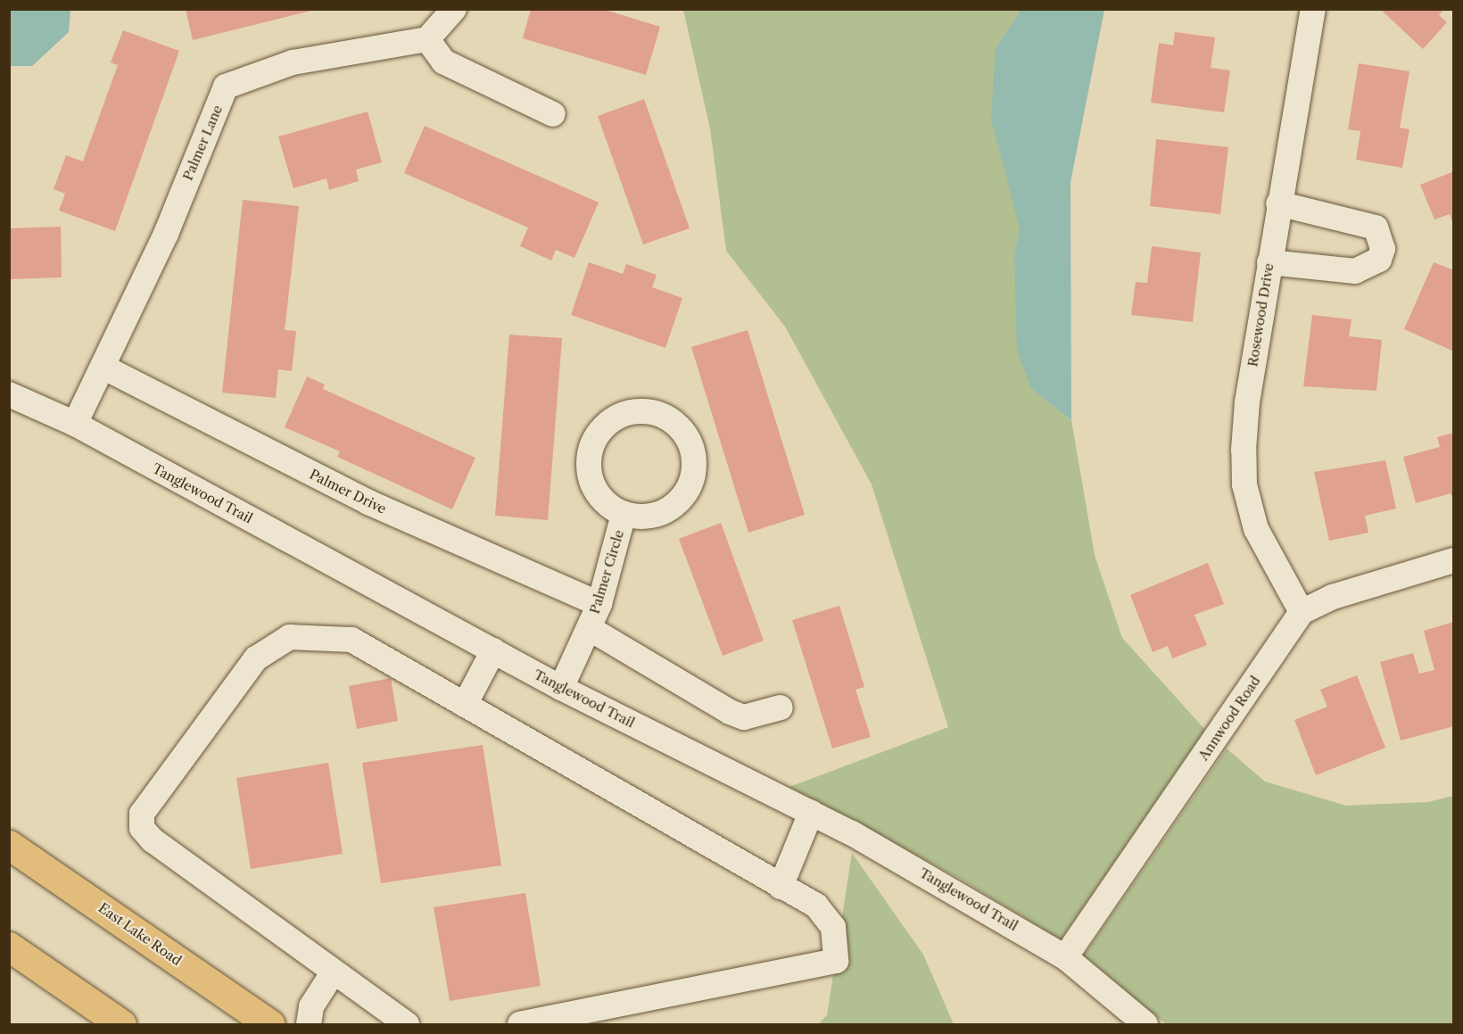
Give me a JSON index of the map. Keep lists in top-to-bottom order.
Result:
{
  "streets": {
    "main road": ["East Lake Road"],
    "street": [
      "Palmer Lane",
      "Rosewood Drive",
      "Palmer Drive",
      "Tanglewood Trail",
      "Palmer Circle",
      "Annwood Road"
    ]
  },
  "crossings": [
    ["Palmer Lane", "Palmer Drive"],
    ["Palmer Lane", "Tanglewood Trail"],
    ["Rosewood Drive", "Annwood Road"],
    ["Palmer Drive", "Palmer Circle"],
    ["Tanglewood Trail", "Palmer Circle"],
    ["Tanglewood Trail", "Annwood Road"]
  ]
}
